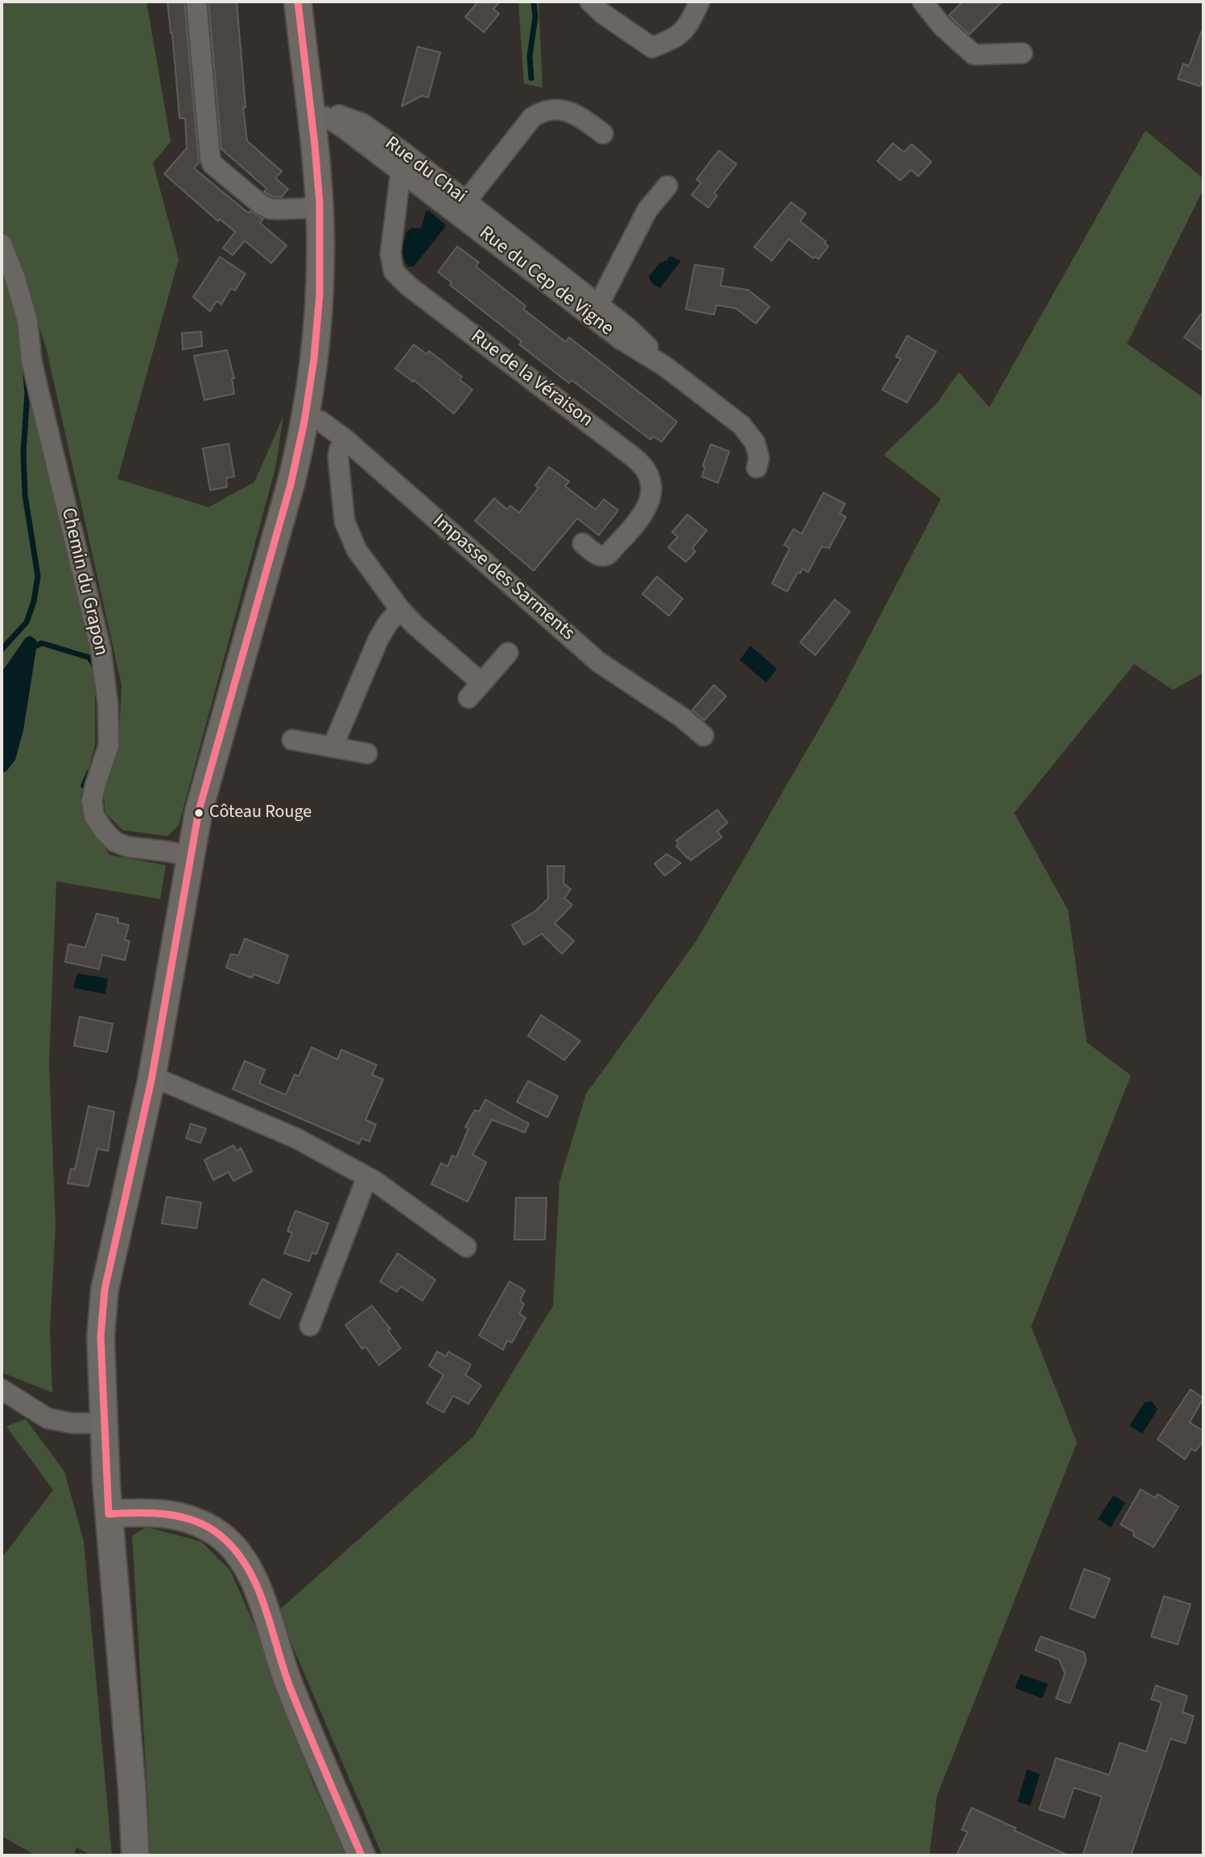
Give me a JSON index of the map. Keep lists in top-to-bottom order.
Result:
{
  "streets": {
    "street": [
      "Rue du Chai",
      "Rue du Cep de Vigne",
      "Rue de la Véraison",
      "Impasse des Sarments",
      "Chemin du Grapon"
    ]
  },
  "crossings": [
    ["Rue du Chai", "Rue du Cep de Vigne"],
    ["Rue du Cep de Vigne", "Rue de la Véraison"]
  ],
  "places": ["Côteau Rouge"]
}
